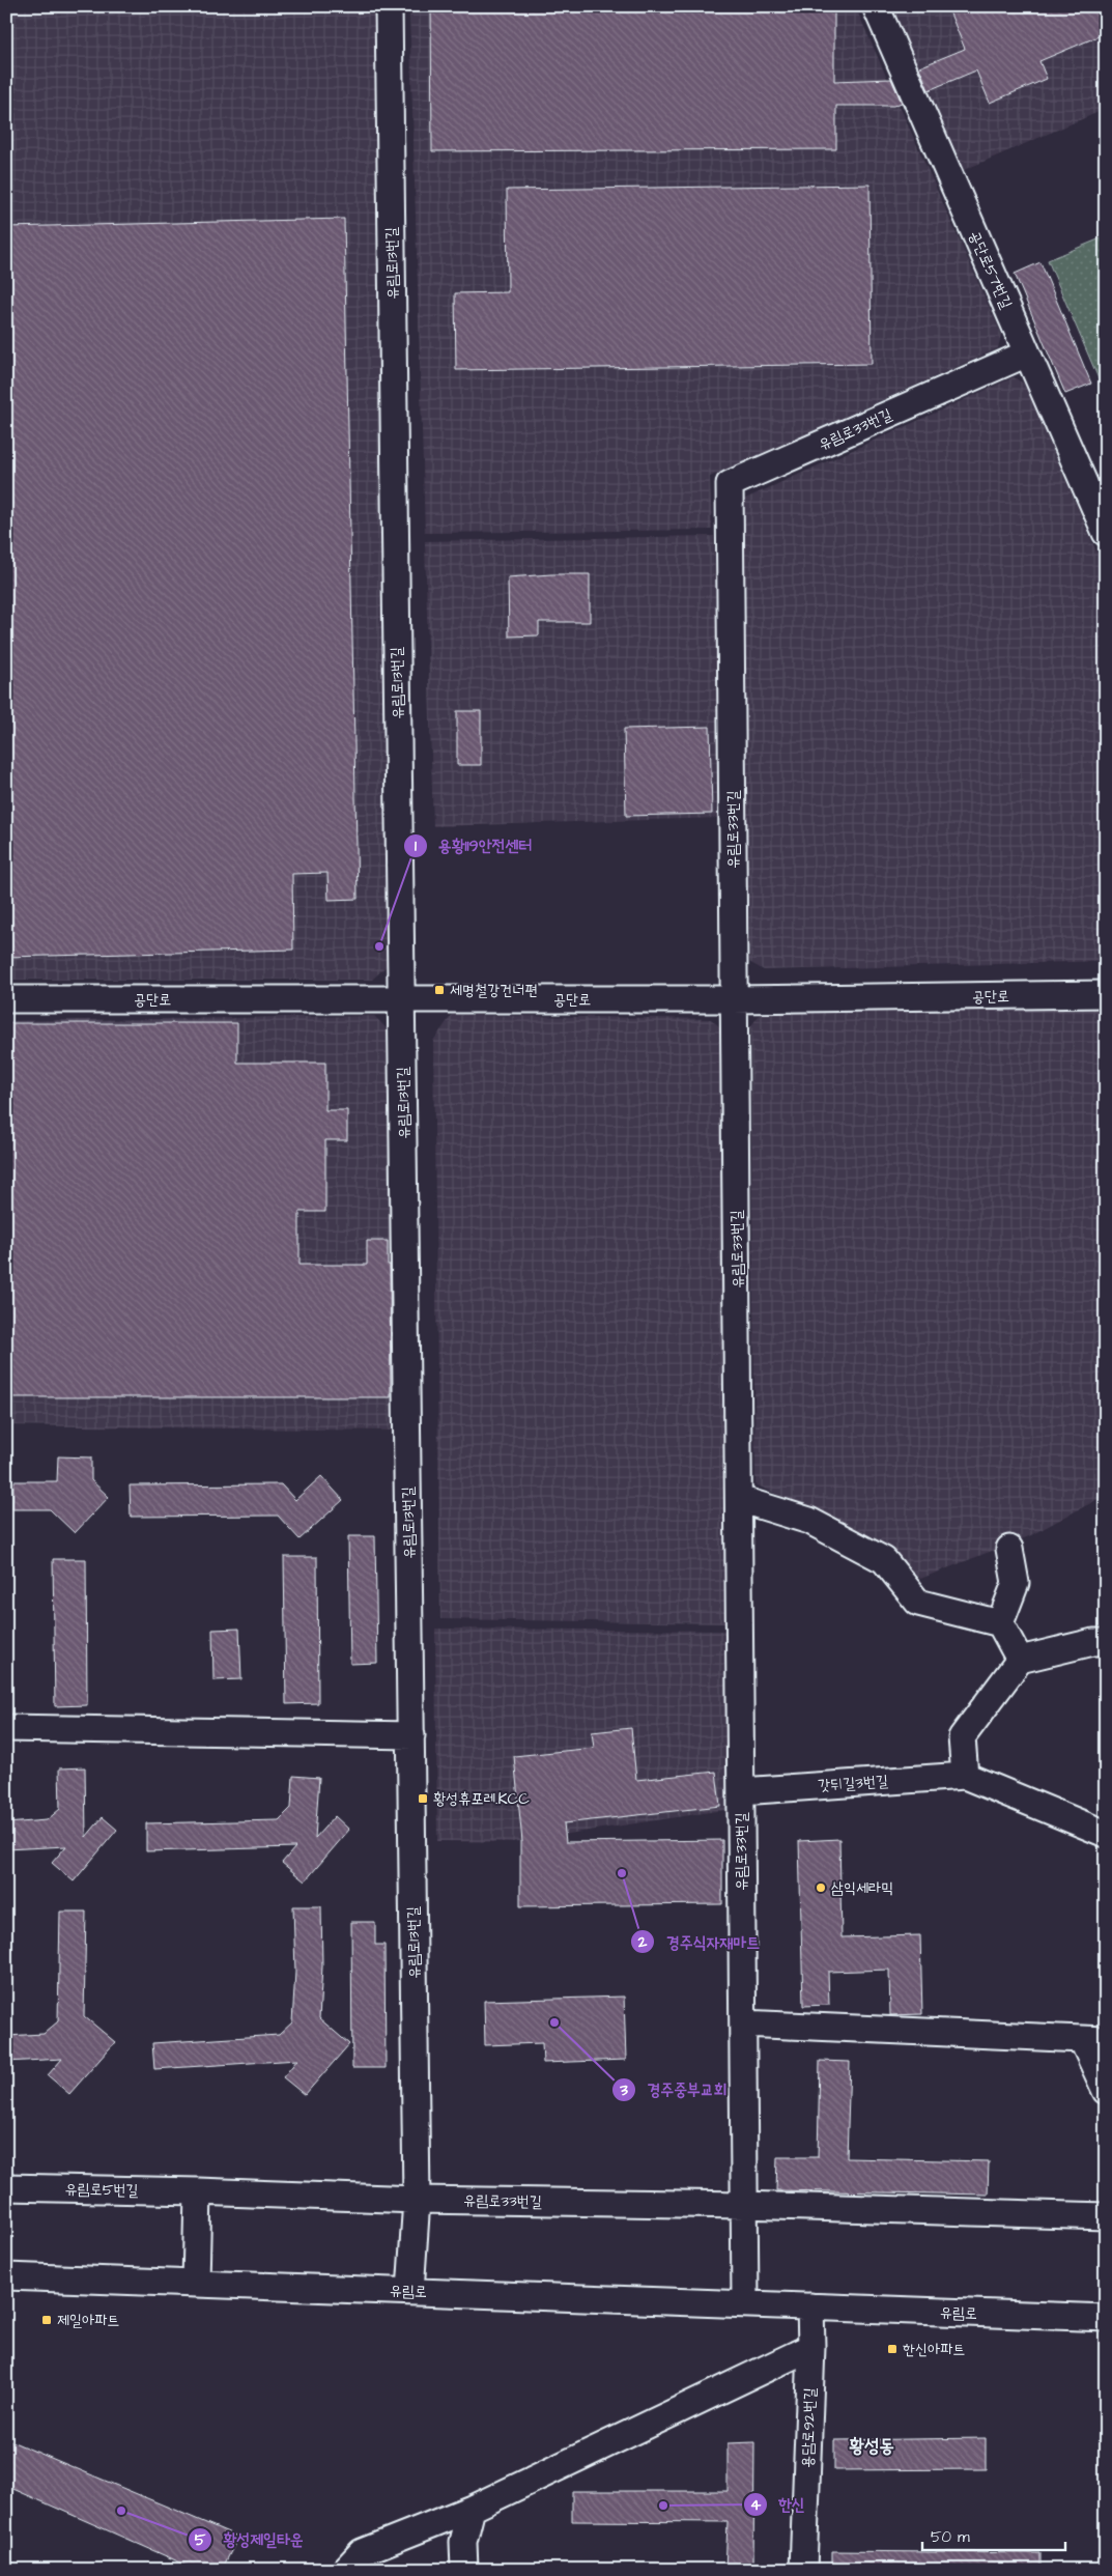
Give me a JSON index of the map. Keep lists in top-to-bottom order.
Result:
{
  "streets": {
    "street": [
      "유림로13번길",
      "공단로57번길",
      "유림로33번길",
      "공단로",
      "갓뒤길3번길",
      "유림로5번길",
      "유림로",
      "용담로92번길"
    ]
  },
  "crossings": [
    ["유림로13번길", "유림로33번길"],
    ["유림로13번길", "공단로"],
    ["유림로13번길", "유림로"],
    ["공단로57번길", "유림로33번길"],
    ["유림로33번길", "공단로"],
    ["유림로33번길", "갓뒤길3번길"],
    ["유림로33번길", "유림로"]
  ],
  "districts": ["황성동"],
  "places": {
    "other": [
      "용황119안전센터",
      "경주식자재마트",
      "삼익세라믹",
      "경주중부교회",
      "한신",
      "황성제일타운"
    ],
    "transit": [
      "세명철강건너편",
      "황성휴포레.KCC",
      "제일아파트",
      "한신아파트"
    ]
  },
  "scale_bar": "50 m"
}
